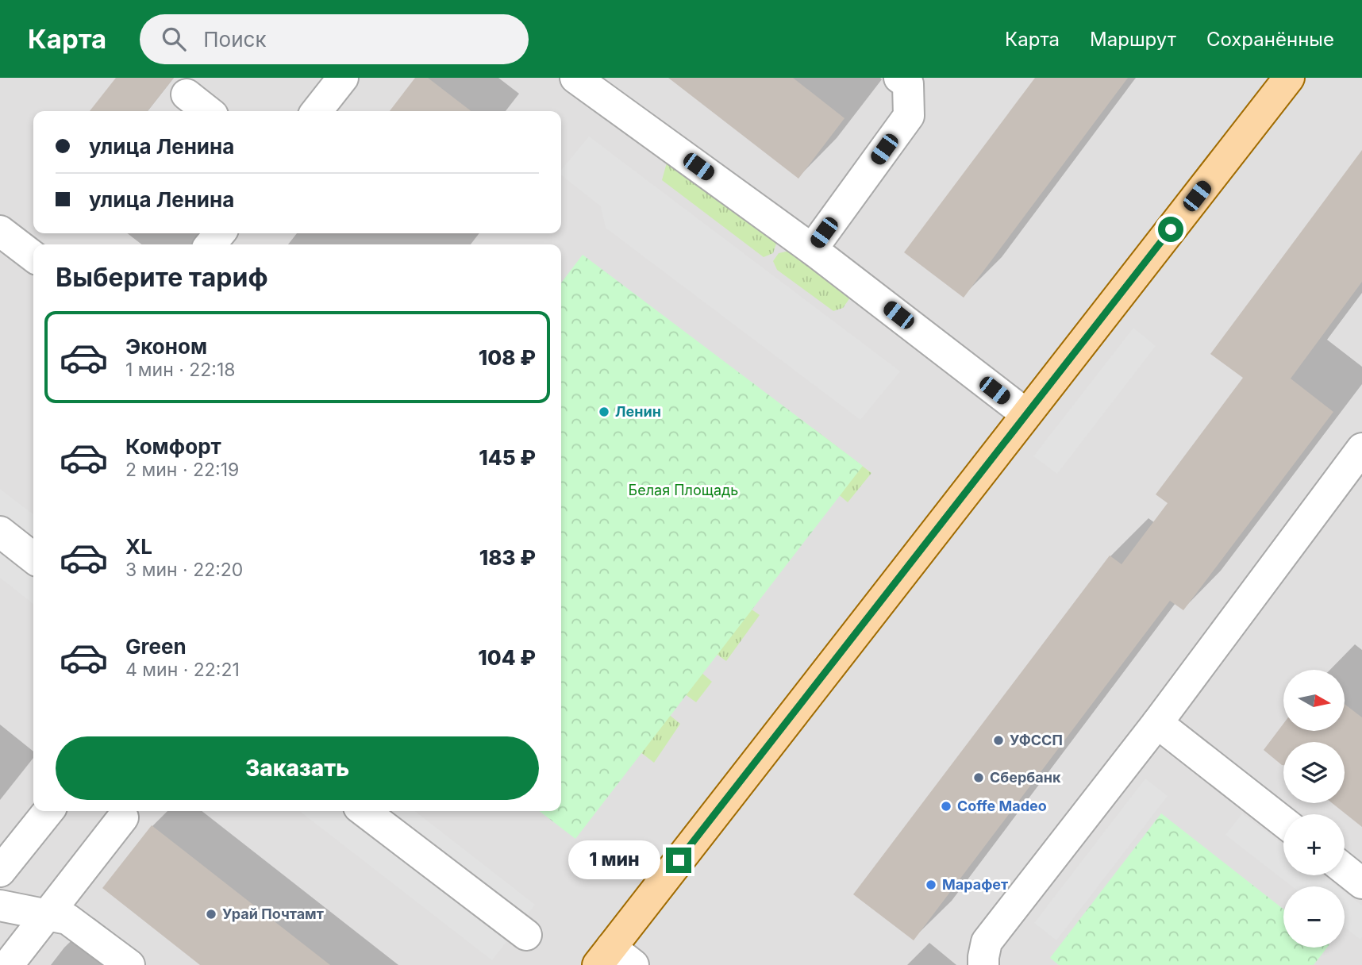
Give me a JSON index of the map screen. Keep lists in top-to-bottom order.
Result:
{
  "parks": ["Белая Площадь"],
  "places": [
    "Ленин",
    "УФССП",
    "Сбербанк",
    "Coffe Madeo",
    "Марафет",
    "Урай Почтамт"
  ],
  "north": "right",
  "page": {
    "header": "Карта",
    "search": "Поиск",
    "nav": ["Карта", "Маршрут", "Сохранённые"],
    "banner": ["улица Ленина", "улица Ленина"],
    "heading": "Выберите тариф",
    "list": [
      {
        "name": "Эконом",
        "note": "1 мин · 22:18",
        "value": "108 ₽"
      },
      {
        "name": "Комфорт",
        "note": "2 мин · 22:19",
        "value": "145 ₽"
      },
      {
        "name": "XL",
        "note": "3 мин · 22:20",
        "value": "183 ₽"
      },
      {
        "name": "Green",
        "note": "4 мин · 22:21",
        "value": "104 ₽"
      }
    ],
    "map_buttons": ["+", "−"],
    "buttons": "Заказать",
    "bubble": "1 мин"
  }
}
